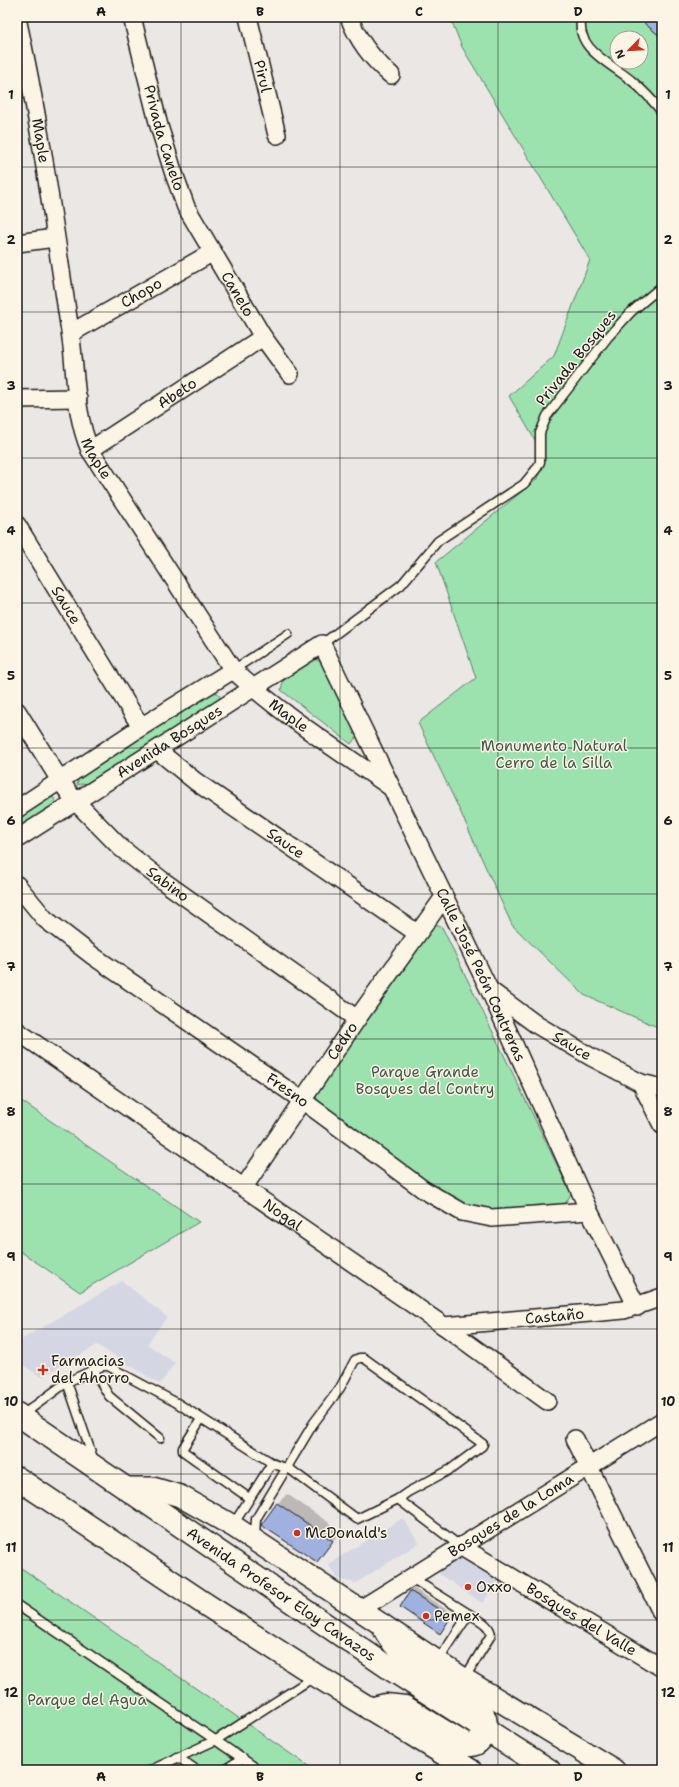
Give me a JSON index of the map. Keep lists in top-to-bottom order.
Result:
{
  "streets": {
    "main road": ["Avenida Profesor Eloy Cavazos"],
    "street": [
      "Pirul",
      "Privada Canelo",
      "Maple",
      "Chopo",
      "Canelo",
      "Abeto",
      "Sauce",
      "Avenida Bosques",
      "Sabino",
      "Calle José Peón Contreras",
      "Cedro",
      "Fresno",
      "Nogal",
      "Castaño",
      "Bosques de la Loma",
      "Bosques del Valle"
    ],
    "lane": ["Privada Bosques"]
  },
  "crossings": [
    ["Privada Canelo", "Chopo"],
    ["Privada Canelo", "Canelo"],
    ["Maple", "Chopo"],
    ["Maple", "Abeto"],
    ["Maple", "Avenida Bosques"],
    ["Maple", "Calle José Peón Contreras"],
    ["Chopo", "Canelo"],
    ["Canelo", "Abeto"],
    ["Privada Bosques", "Avenida Bosques"],
    ["Privada Bosques", "Calle José Peón Contreras"],
    ["Sauce", "Avenida Bosques"],
    ["Sauce", "Calle José Peón Contreras"],
    ["Sauce", "Cedro"],
    ["Avenida Bosques", "Sabino"],
    ["Avenida Bosques", "Calle José Peón Contreras"],
    ["Sabino", "Cedro"],
    ["Calle José Peón Contreras", "Cedro"],
    ["Calle José Peón Contreras", "Fresno"],
    ["Calle José Peón Contreras", "Castaño"],
    ["Cedro", "Fresno"],
    ["Cedro", "Nogal"],
    ["Nogal", "Castaño"],
    ["Bosques de la Loma", "Bosques del Valle"]
  ],
  "parks": ["Monumento Natural Cerro de la Silla", "Parque Grande Bosques del Contry", "Parque del Agua"],
  "places": {
    "health": ["Farmacias del Ahorro"],
    "other": ["McDonald's", "Oxxo", "Pemex"]
  },
  "north": "bottom left",
  "grid": {
    "columns": [
      "A",
      "B",
      "C",
      "D"
    ],
    "rows": [
      "1",
      "2",
      "3",
      "4",
      "5",
      "6",
      "7",
      "8",
      "9",
      "10",
      "11",
      "12"
    ]
  }
}
